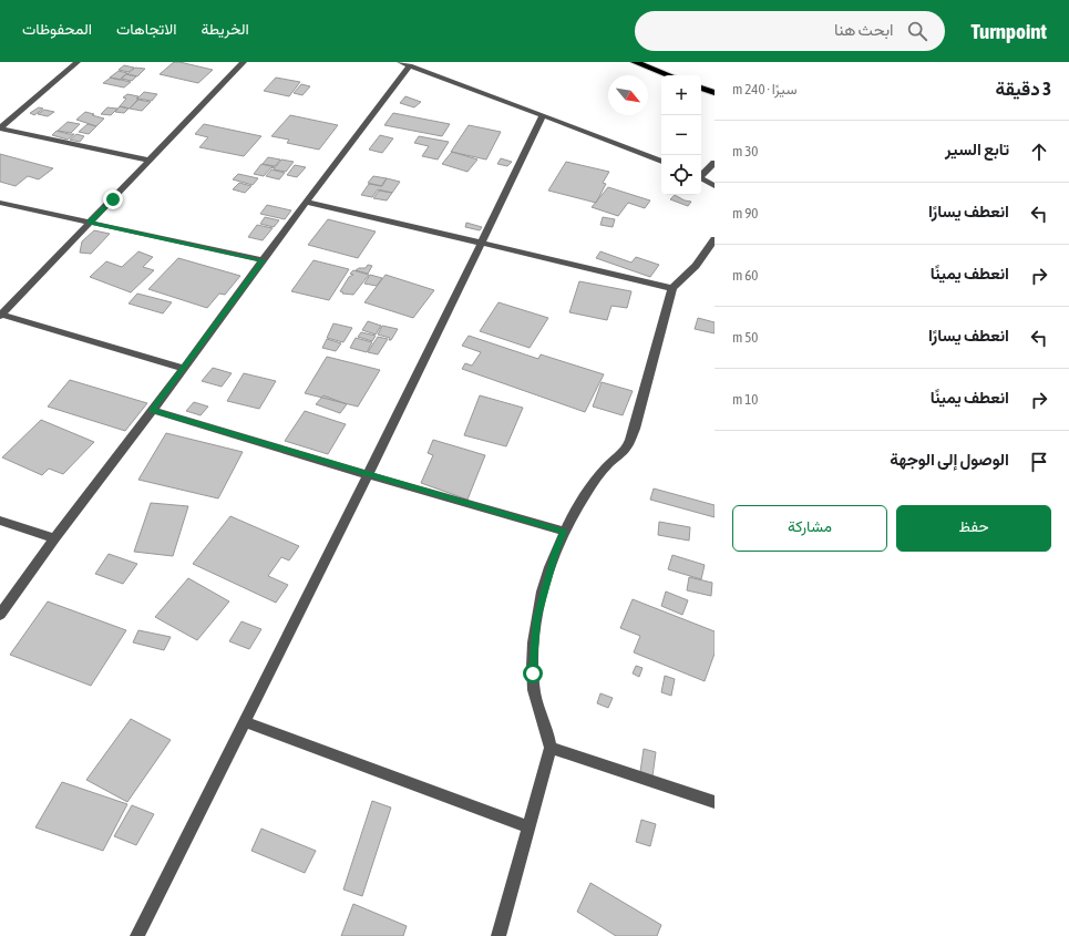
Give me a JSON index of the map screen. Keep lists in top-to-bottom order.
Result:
{
  "north": "bottom right",
  "page": {
    "header": "Turnpoint",
    "search": "ابحث هنا",
    "nav": ["الخريطة", "الاتجاهات", "المحفوظات"],
    "heading": ["3 دقيقة", "سيرًا · 240 m"],
    "map_buttons": ["+", "−"],
    "list": [
      ["تابع السير", "30 m"],
      ["انعطف يسارًا", "90 m"],
      ["انعطف يمينًا", "60 m"],
      ["انعطف يسارًا", "50 m"],
      ["انعطف يمينًا", "10 m"],
      "الوصول إلى الوجهة"
    ],
    "buttons": ["حفظ", "مشاركة"]
  }
}
